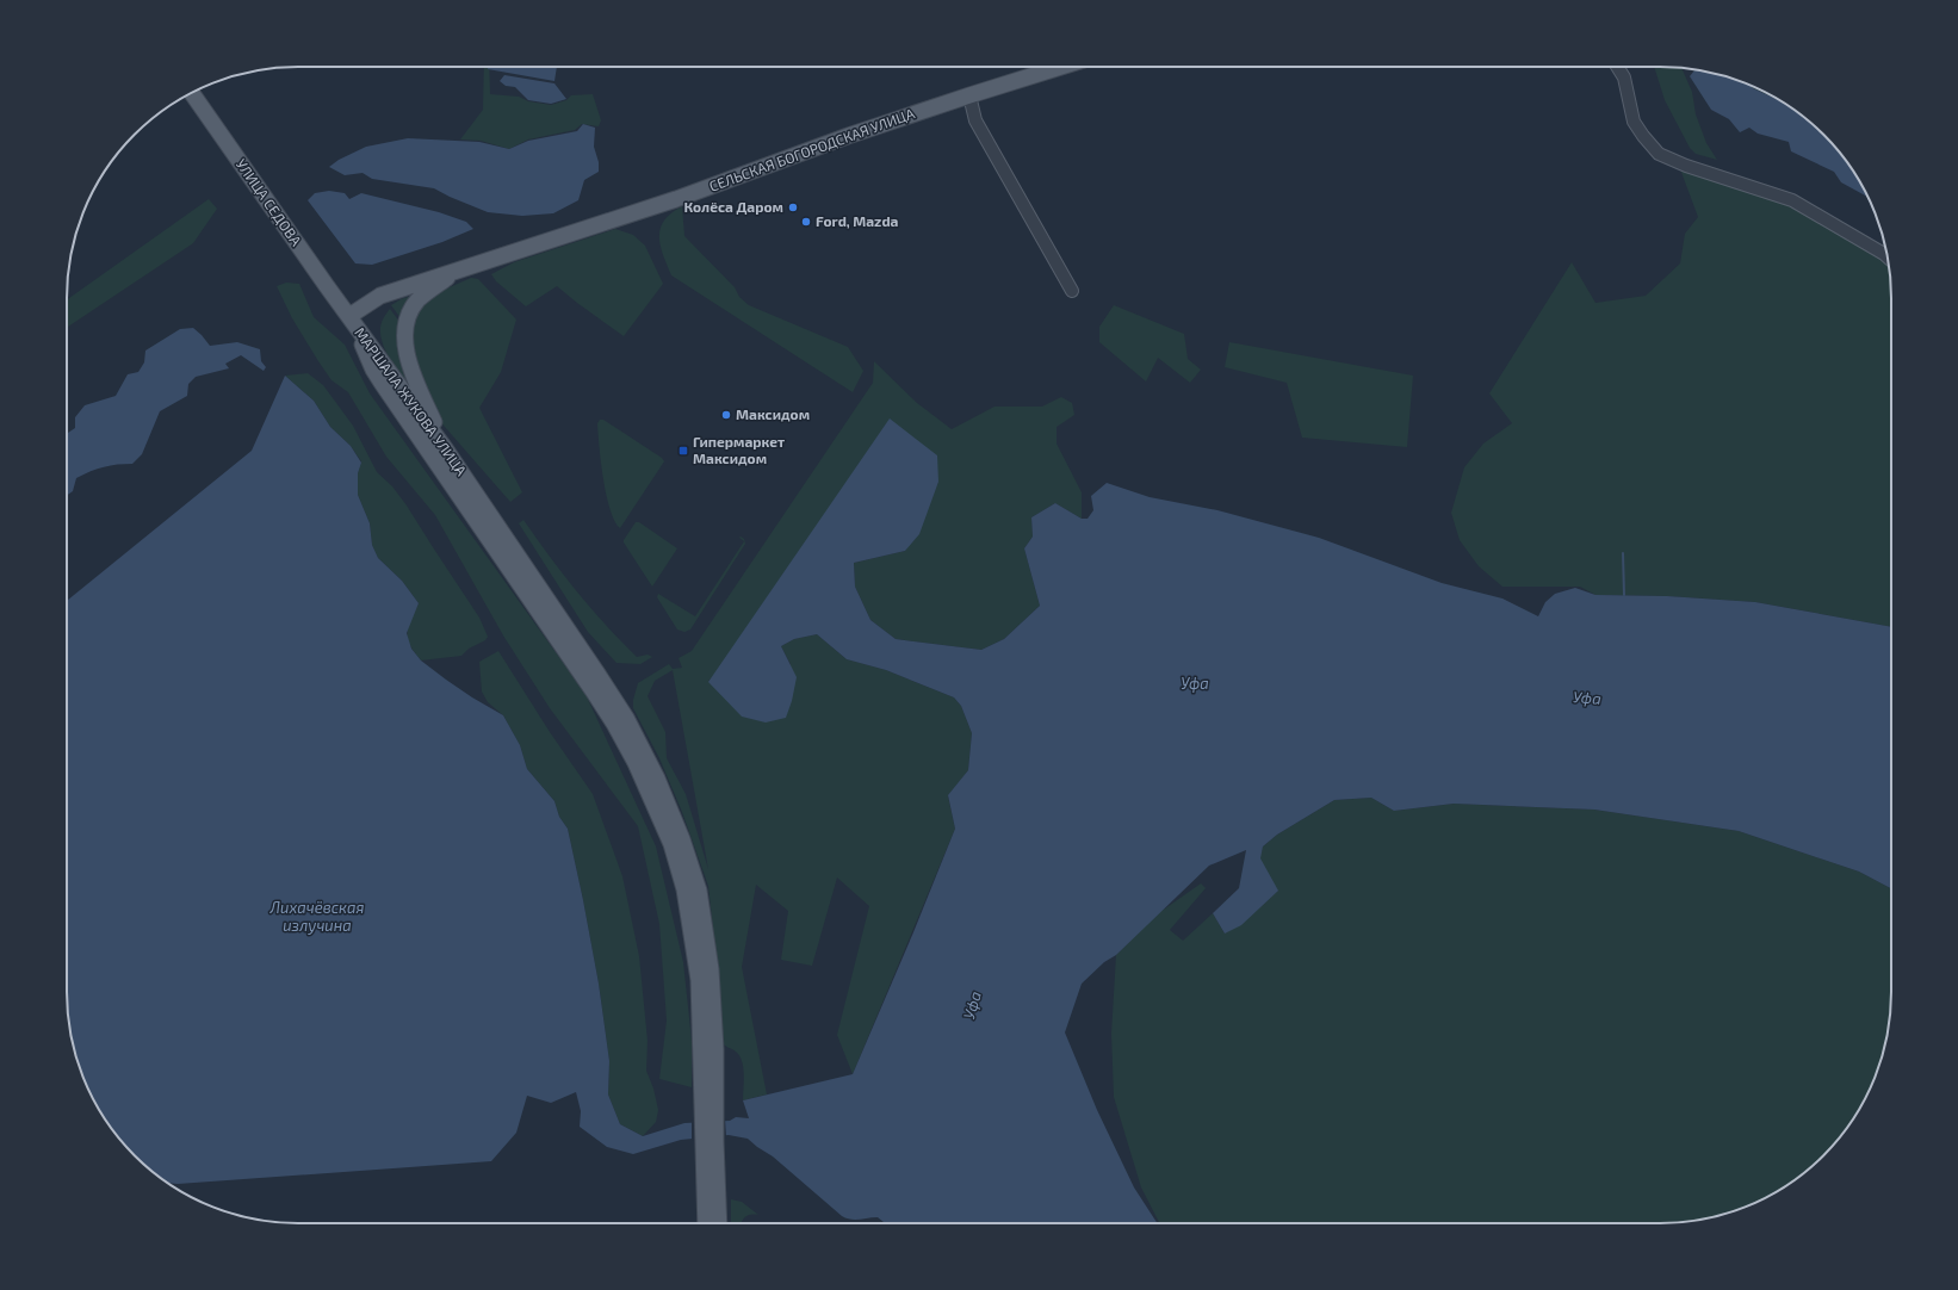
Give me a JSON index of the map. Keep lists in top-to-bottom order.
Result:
{
  "streets": {
    "main road": ["СЕЛЬСКАЯ БОГОРОДСКАЯ УЛИЦА", "УЛИЦА СЕДОВА", "МАРШАЛА ЖУКОВА УЛИЦА"]
  },
  "crossings": [
    ["СЕЛЬСКАЯ БОГОРОДСКАЯ УЛИЦА", "УЛИЦА СЕДОВА"],
    ["СЕЛЬСКАЯ БОГОРОДСКАЯ УЛИЦА", "МАРШАЛА ЖУКОВА УЛИЦА"],
    ["УЛИЦА СЕДОВА", "МАРШАЛА ЖУКОВА УЛИЦА"]
  ],
  "water": ["Уфа", "Лихачёвская излучина"],
  "places": {
    "other": ["Колёса Даром", "Ford, Mazda", "Максидом"],
    "transit": ["Гипермаркет Максидом"]
  }
}
